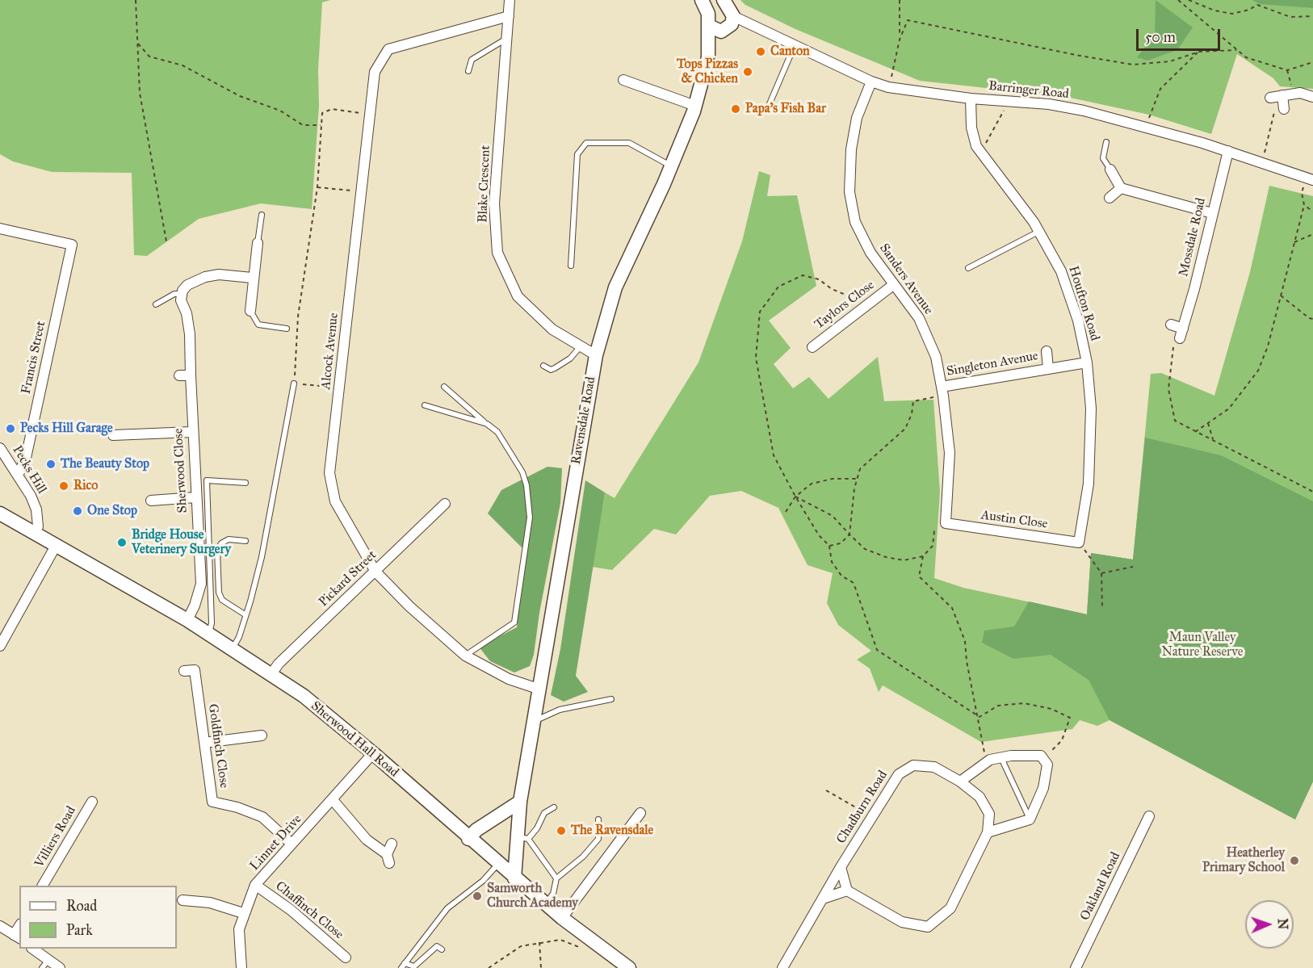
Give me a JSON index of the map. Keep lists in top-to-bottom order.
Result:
{
  "streets": {
    "main road": ["Ravensdale Road", "Sherwood Hall Road"],
    "street": [
      "Barringer Road",
      "Blake Crescent",
      "Mossdale Road",
      "Sanders Avenue",
      "Houfton Road",
      "Taylors Close",
      "Alcock Avenue",
      "Francis Street",
      "Singleton Avenue",
      "Pecks Hill",
      "Sherwood Close",
      "Austin Close",
      "Pickard Street",
      "Goldfinch Close",
      "Chadburn Road",
      "Villiers Road",
      "Linnet Drive",
      "Oakland Road",
      "Chaffinch Close"
    ]
  },
  "crossings": [
    ["Barringer Road", "Mossdale Road"],
    ["Barringer Road", "Sanders Avenue"],
    ["Barringer Road", "Houfton Road"],
    ["Barringer Road", "Ravensdale Road"],
    ["Blake Crescent", "Alcock Avenue"],
    ["Blake Crescent", "Ravensdale Road"],
    ["Sanders Avenue", "Taylors Close"],
    ["Sanders Avenue", "Singleton Avenue"],
    ["Sanders Avenue", "Austin Close"],
    ["Houfton Road", "Singleton Avenue"],
    ["Houfton Road", "Austin Close"],
    ["Alcock Avenue", "Ravensdale Road"],
    ["Alcock Avenue", "Pickard Street"],
    ["Francis Street", "Pecks Hill"],
    ["Ravensdale Road", "Sherwood Hall Road"],
    ["Pecks Hill", "Sherwood Hall Road"],
    ["Sherwood Close", "Sherwood Hall Road"],
    ["Pickard Street", "Sherwood Hall Road"],
    ["Sherwood Hall Road", "Linnet Drive"],
    ["Goldfinch Close", "Linnet Drive"],
    ["Linnet Drive", "Chaffinch Close"]
  ],
  "parks": ["Maun Valley Nature Reserve"],
  "places": [
    "Canton",
    "Tops Pizzas & Chicken",
    "Papa's Fish Bar",
    "Pecks Hill Garage",
    "The Beauty Stop",
    "Rico",
    "One Stop",
    "Bridge House Veterinery Surgery",
    "The Ravensdale",
    "Heatherley Primary School",
    "Samworth Church Academy"
  ],
  "legend": ["Road", "Park"],
  "scale_bar": "50 m",
  "north": "right"
}
